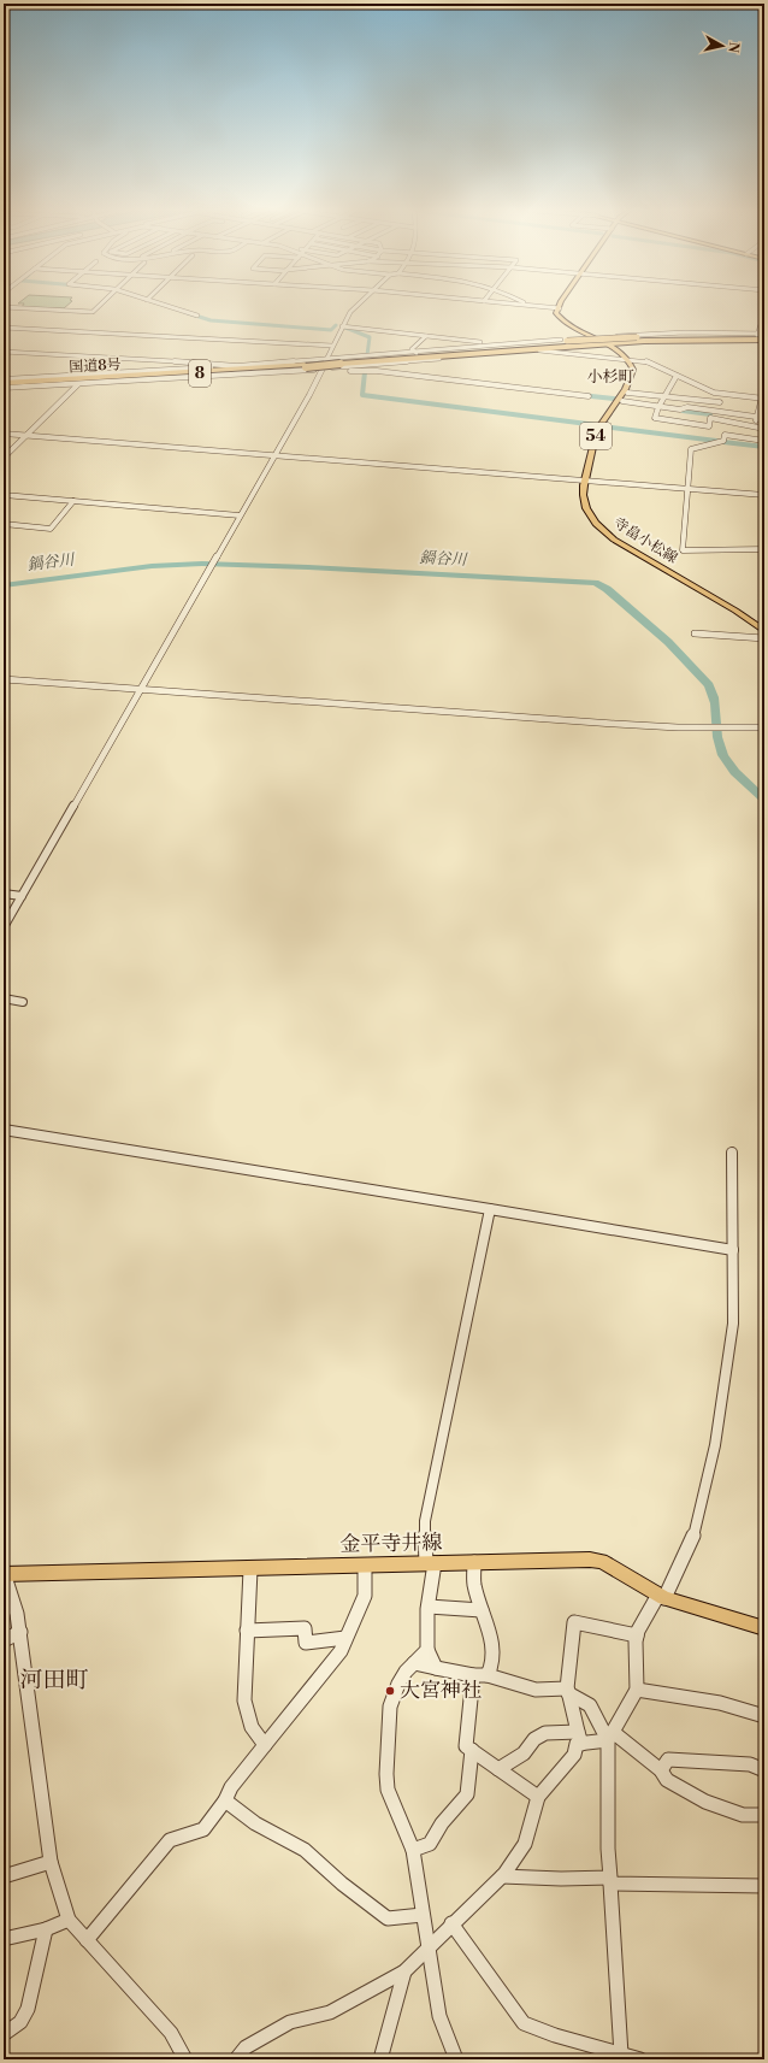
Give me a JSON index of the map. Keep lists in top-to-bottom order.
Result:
{
  "streets": {
    "highway": ["国道8号", "8"],
    "main road": ["54", "寺畠小松線", "金平寺井線"]
  },
  "crossings": [
    ["国道8号", "8"]
  ],
  "districts": ["小杉町", "河田町"],
  "water": ["鍋谷川"],
  "places": ["大宮神社"],
  "north": "right"
}
